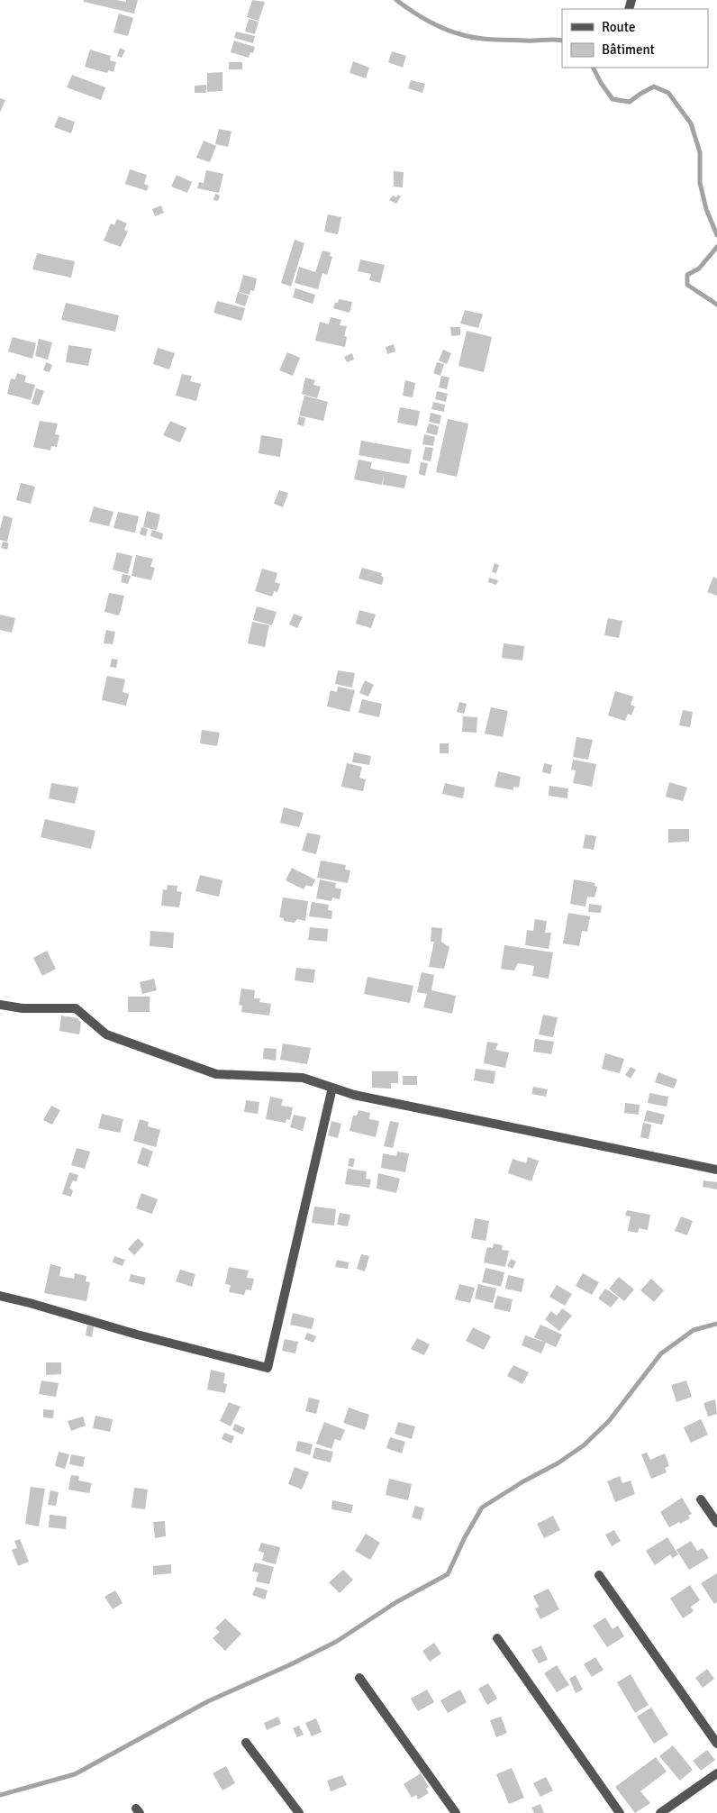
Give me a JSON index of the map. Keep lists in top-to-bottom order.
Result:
{
  "legend": ["Route", "Bâtiment"]
}
